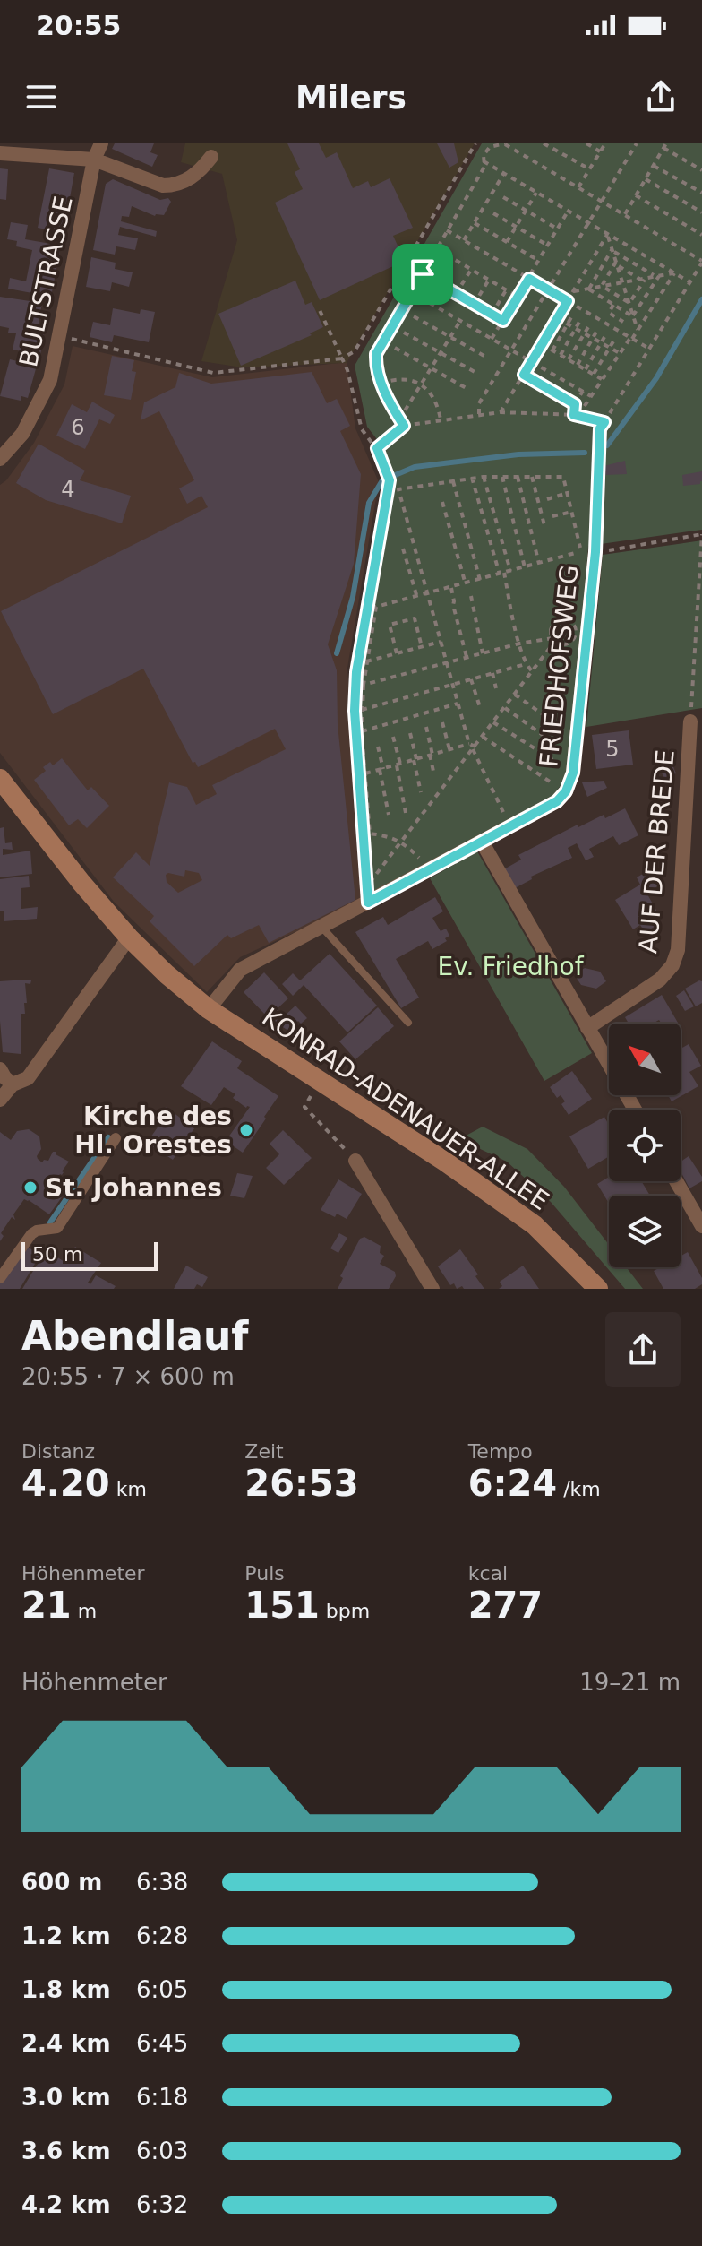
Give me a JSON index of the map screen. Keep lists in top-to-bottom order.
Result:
{
  "streets": {
    "main road": ["KONRAD-ADENAUER-ALLEE"],
    "street": ["BULTSTRASSE", "FRIEDHOFSWEG", "AUF DER BREDE"]
  },
  "crossings": [
    ["FRIEDHOFSWEG", "KONRAD-ADENAUER-ALLEE"]
  ],
  "parks": ["Ev. Friedhof"],
  "places": ["Kirche des Hl. Orestes", "St. Johannes"],
  "house_numbers": ["6", "4", "5"],
  "scale_bar": "50 m",
  "north": "top left",
  "page": {
    "status": "20:55",
    "header": "Milers",
    "scale": "50 m",
    "heading": ["Abendlauf", "20:55 · 7 × 600 m"],
    "stats": [
      ["Distanz", "4.20 km"],
      ["Zeit", "26:53"],
      ["Tempo", "6:24 /km"],
      ["Höhenmeter", "21 m"],
      ["Puls", "151 bpm"],
      ["kcal", "277"]
    ],
    "chart": ["Höhenmeter", "19–21 m"],
    "list": [
      {
        "name": "600 m",
        "note": "6:38"
      },
      {
        "name": "1.2 km",
        "note": "6:28"
      },
      {
        "name": "1.8 km",
        "note": "6:05"
      },
      {
        "name": "2.4 km",
        "note": "6:45"
      },
      {
        "name": "3.0 km",
        "note": "6:18"
      },
      {
        "name": "3.6 km",
        "note": "6:03"
      },
      {
        "name": "4.2 km",
        "note": "6:32"
      }
    ]
  }
}
